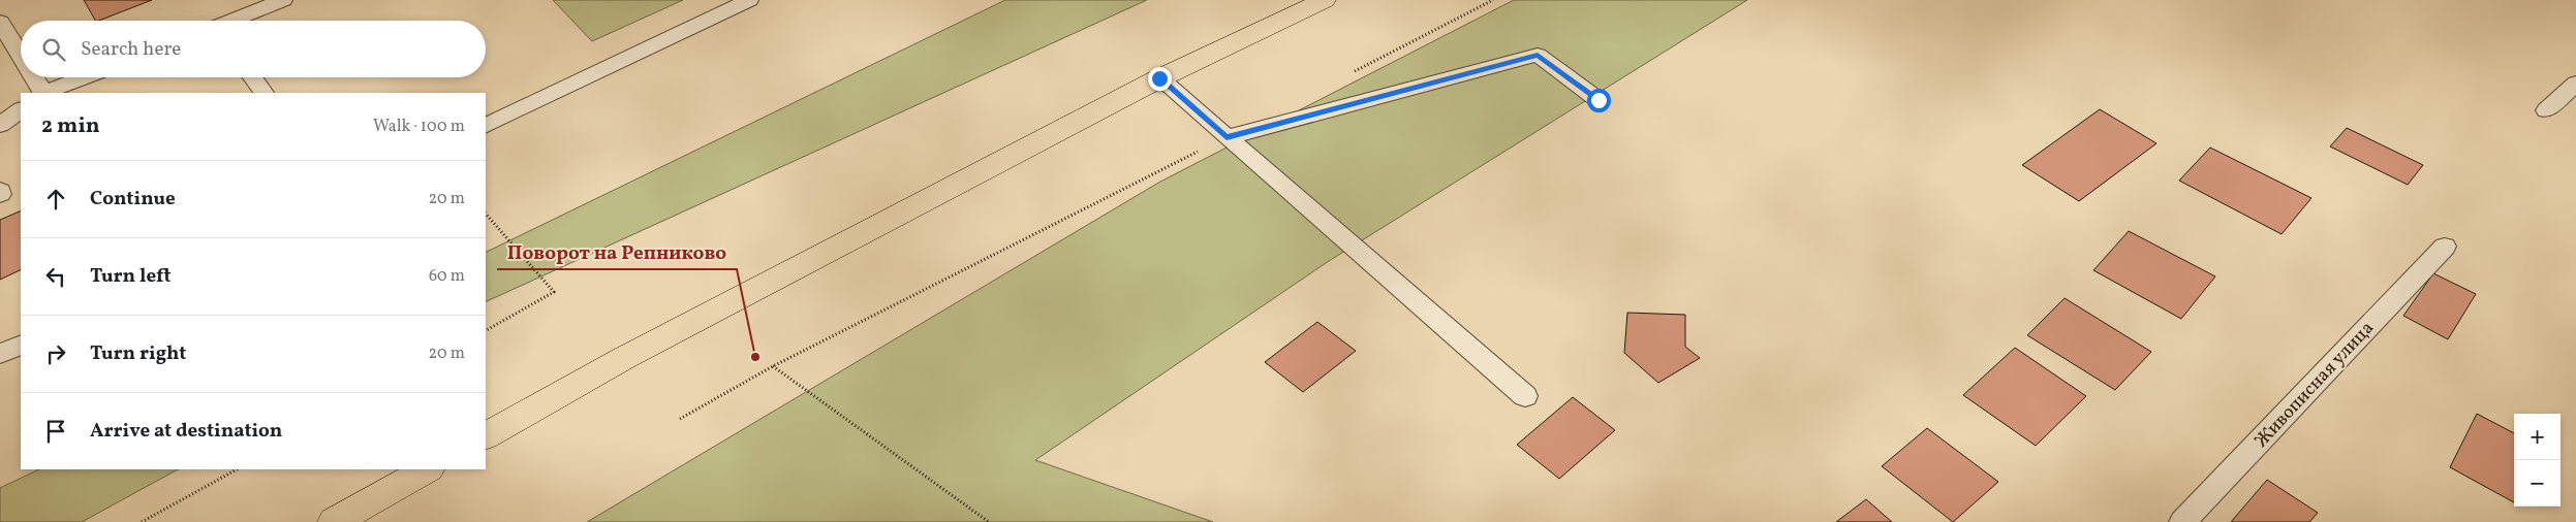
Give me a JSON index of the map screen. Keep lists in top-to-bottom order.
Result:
{
  "streets": {
    "lane": ["Живописная улица"]
  },
  "places": ["Поворот на Репниково"],
  "page": {
    "search": "Search here",
    "heading": ["2 min", "Walk · 100 m"],
    "list": [
      ["Continue", "20 m"],
      ["Turn left", "60 m"],
      ["Turn right", "20 m"],
      "Arrive at destination"
    ],
    "map_buttons": ["+", "−"]
  }
}
